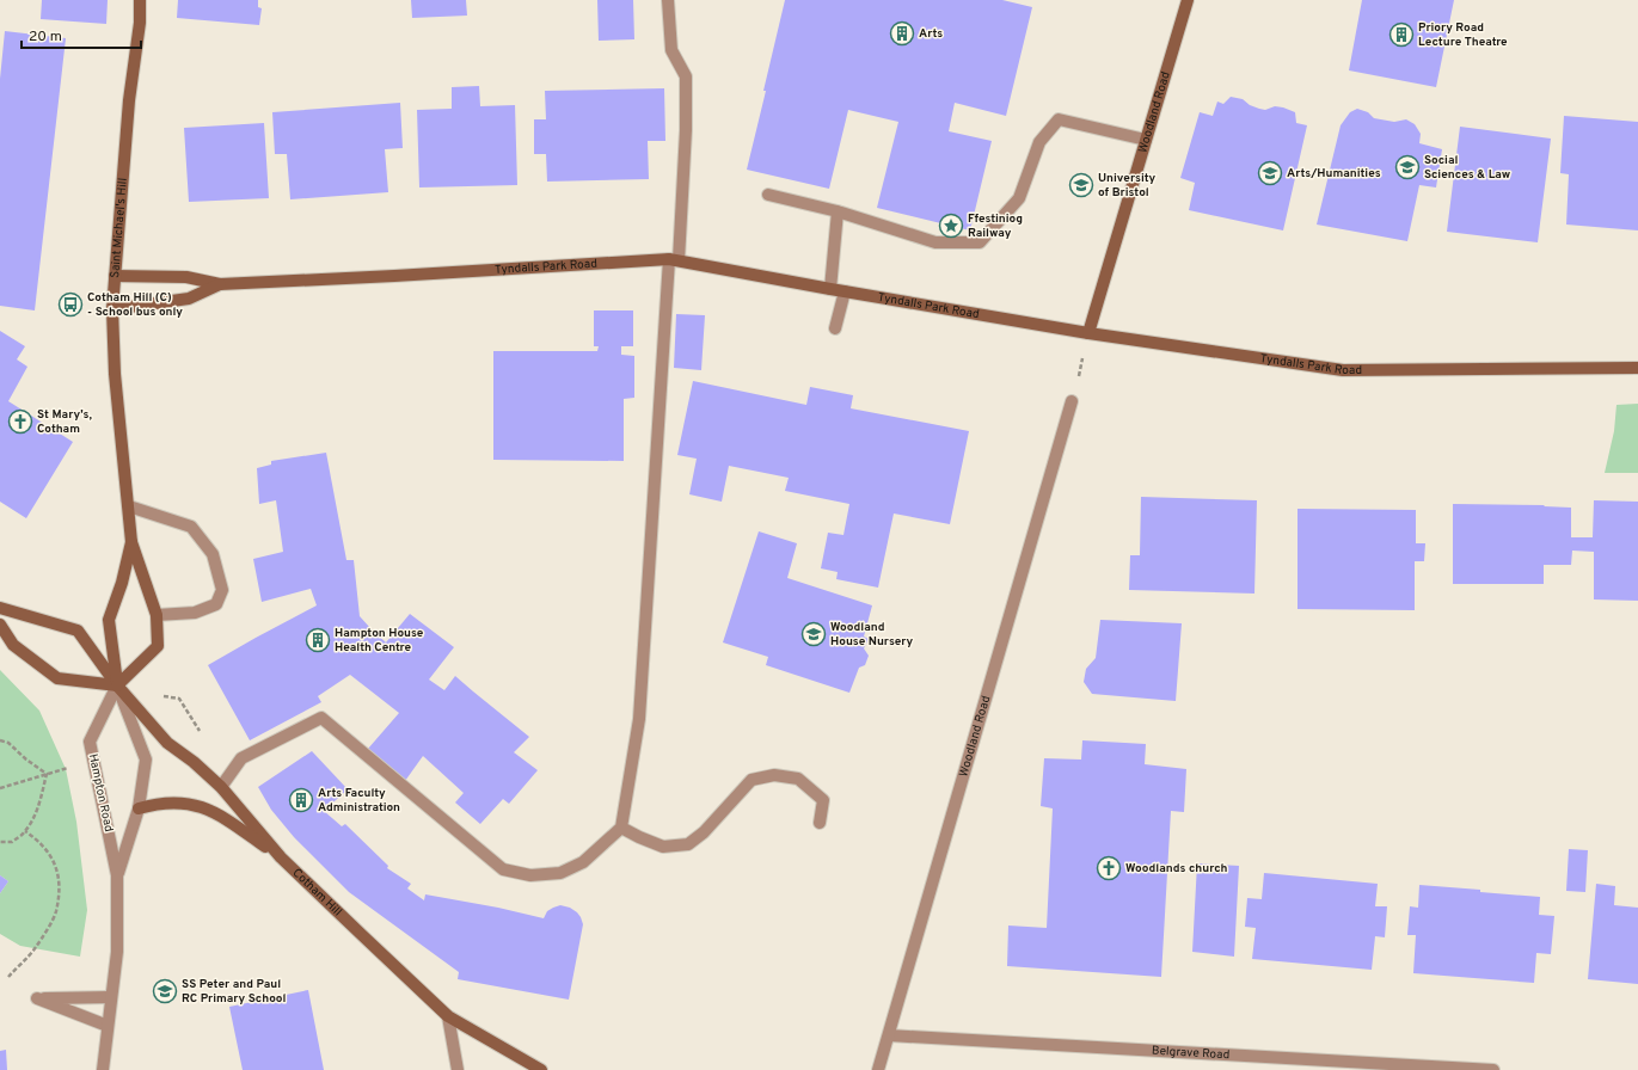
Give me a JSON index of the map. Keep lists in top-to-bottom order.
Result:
{
  "streets": {
    "street": [
      "Woodland Road",
      "Saint Michael's Hill",
      "Tyndalls Park Road",
      "Hampton Road",
      "Cotham Hill",
      "Belgrave Road"
    ]
  },
  "crossings": [
    ["Woodland Road", "Tyndalls Park Road"],
    ["Woodland Road", "Belgrave Road"],
    ["Saint Michael's Hill", "Tyndalls Park Road"],
    ["Saint Michael's Hill", "Hampton Road"],
    ["Saint Michael's Hill", "Cotham Hill"],
    ["Hampton Road", "Cotham Hill"]
  ],
  "places": {
    "building": [
      "Arts",
      "Priory Road Lecture Theatre",
      "Hampton House Health Centre",
      "Arts Faculty Administration"
    ],
    "school or university": [
      "Social Sciences & Law",
      "Arts/Humanities",
      "University of Bristol",
      "Woodland House Nursery",
      "SS Peter and Paul RC Primary School"
    ],
    "place": ["Ffestiniog Railway"],
    "bus stop": ["Cotham Hill (C) - School bus only"],
    "church": ["St Mary's, Cotham", "Woodlands church"]
  },
  "scale_bar": "20 m"
}
